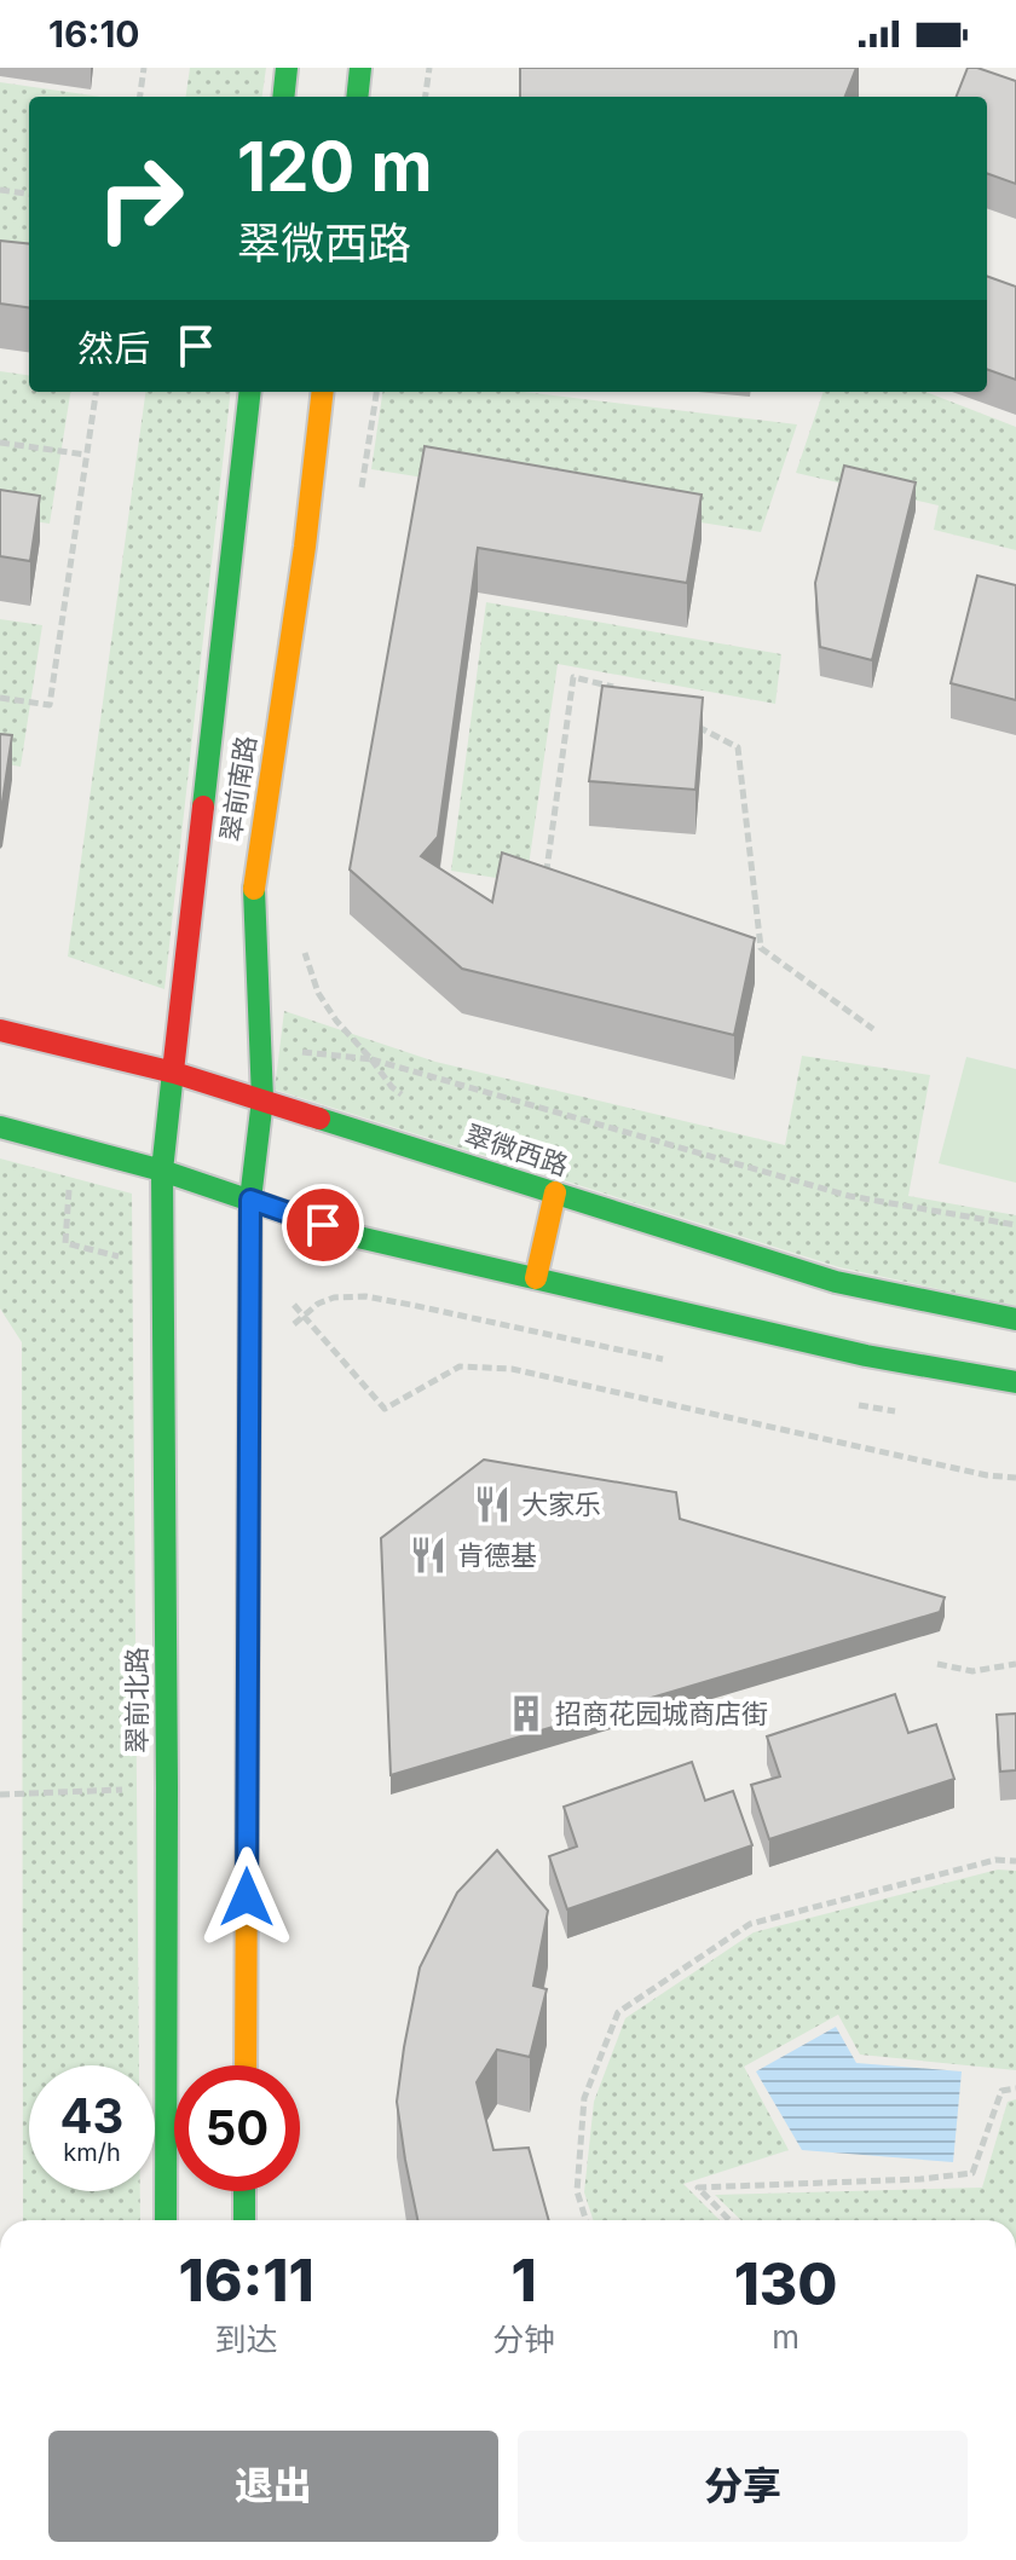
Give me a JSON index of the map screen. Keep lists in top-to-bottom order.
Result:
{
  "streets": {
    "main road": ["翠前南路", "翠微西路", "翠前北路"]
  },
  "crossings": [
    ["翠前南路", "翠微西路"],
    ["翠前南路", "翠前北路"]
  ],
  "places": {
    "restaurant": ["大家乐", "肯德基"],
    "building": ["招商花园城商店街"]
  },
  "page": {
    "status": "16:10",
    "turn": ["120 m", "翠微西路"],
    "then": "然后",
    "speed": "43 km/h",
    "limit": "50",
    "eta": [
      "16:11",
      "到达",
      "1",
      "分钟",
      "130",
      "m"
    ],
    "buttons": ["退出", "分享"]
  }
}
